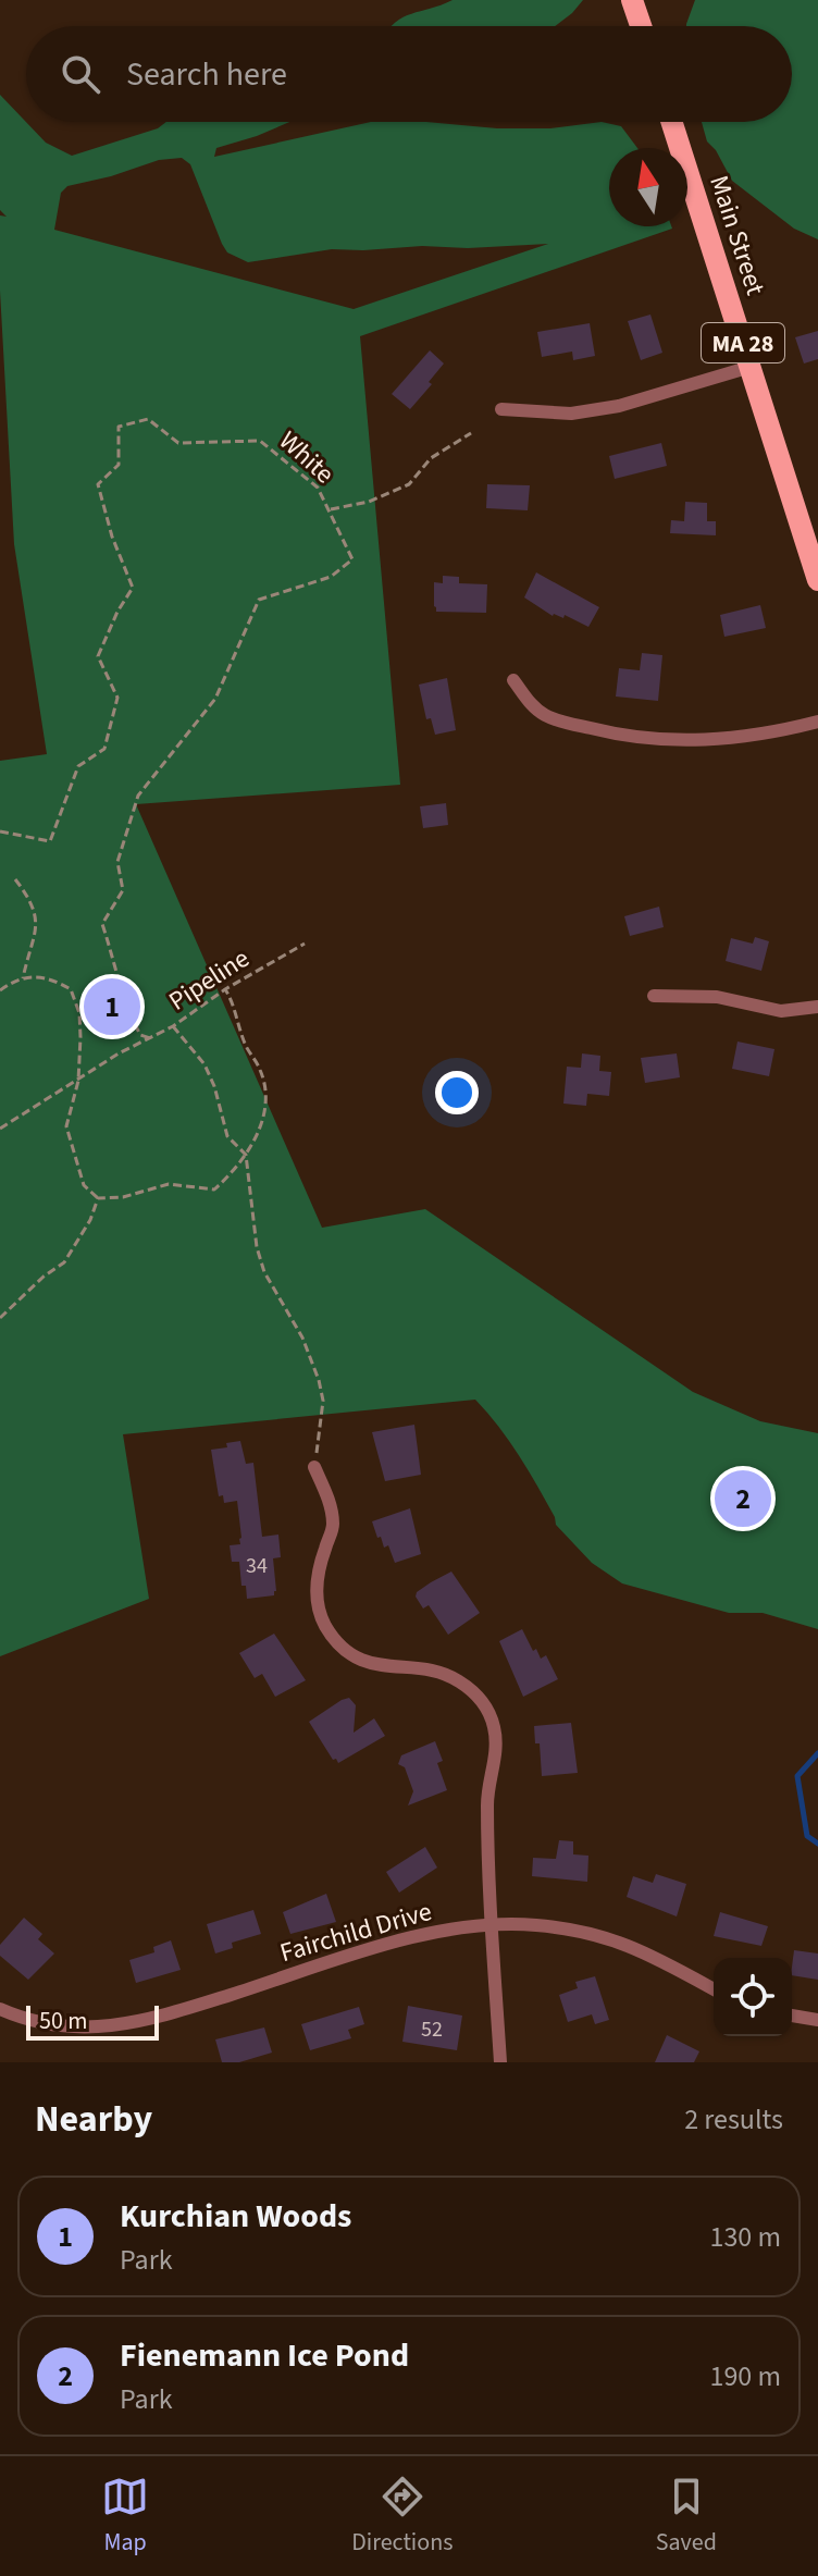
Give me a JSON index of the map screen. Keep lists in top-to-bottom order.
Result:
{
  "streets": {
    "main road": ["Main Street", "MA 28"],
    "street": ["Fairchild Drive"],
    "path": ["White", "Pipeline"]
  },
  "crossings": [
    ["White", "Pipeline"]
  ],
  "house_numbers": ["34", "52"],
  "scale_bar": "50 m",
  "north": "top",
  "page": {
    "search": "Search here",
    "pins": ["1", "2"],
    "scale": "50 m",
    "heading": ["Nearby", "2 results"],
    "list": [
      {
        "mark": "1",
        "name": "Kurchian Woods",
        "note": "Park",
        "value": "130 m"
      },
      {
        "mark": "2",
        "name": "Fienemann Ice Pond",
        "note": "Park",
        "value": "190 m"
      }
    ],
    "nav": ["Map", "Directions", "Saved"]
  }
}
